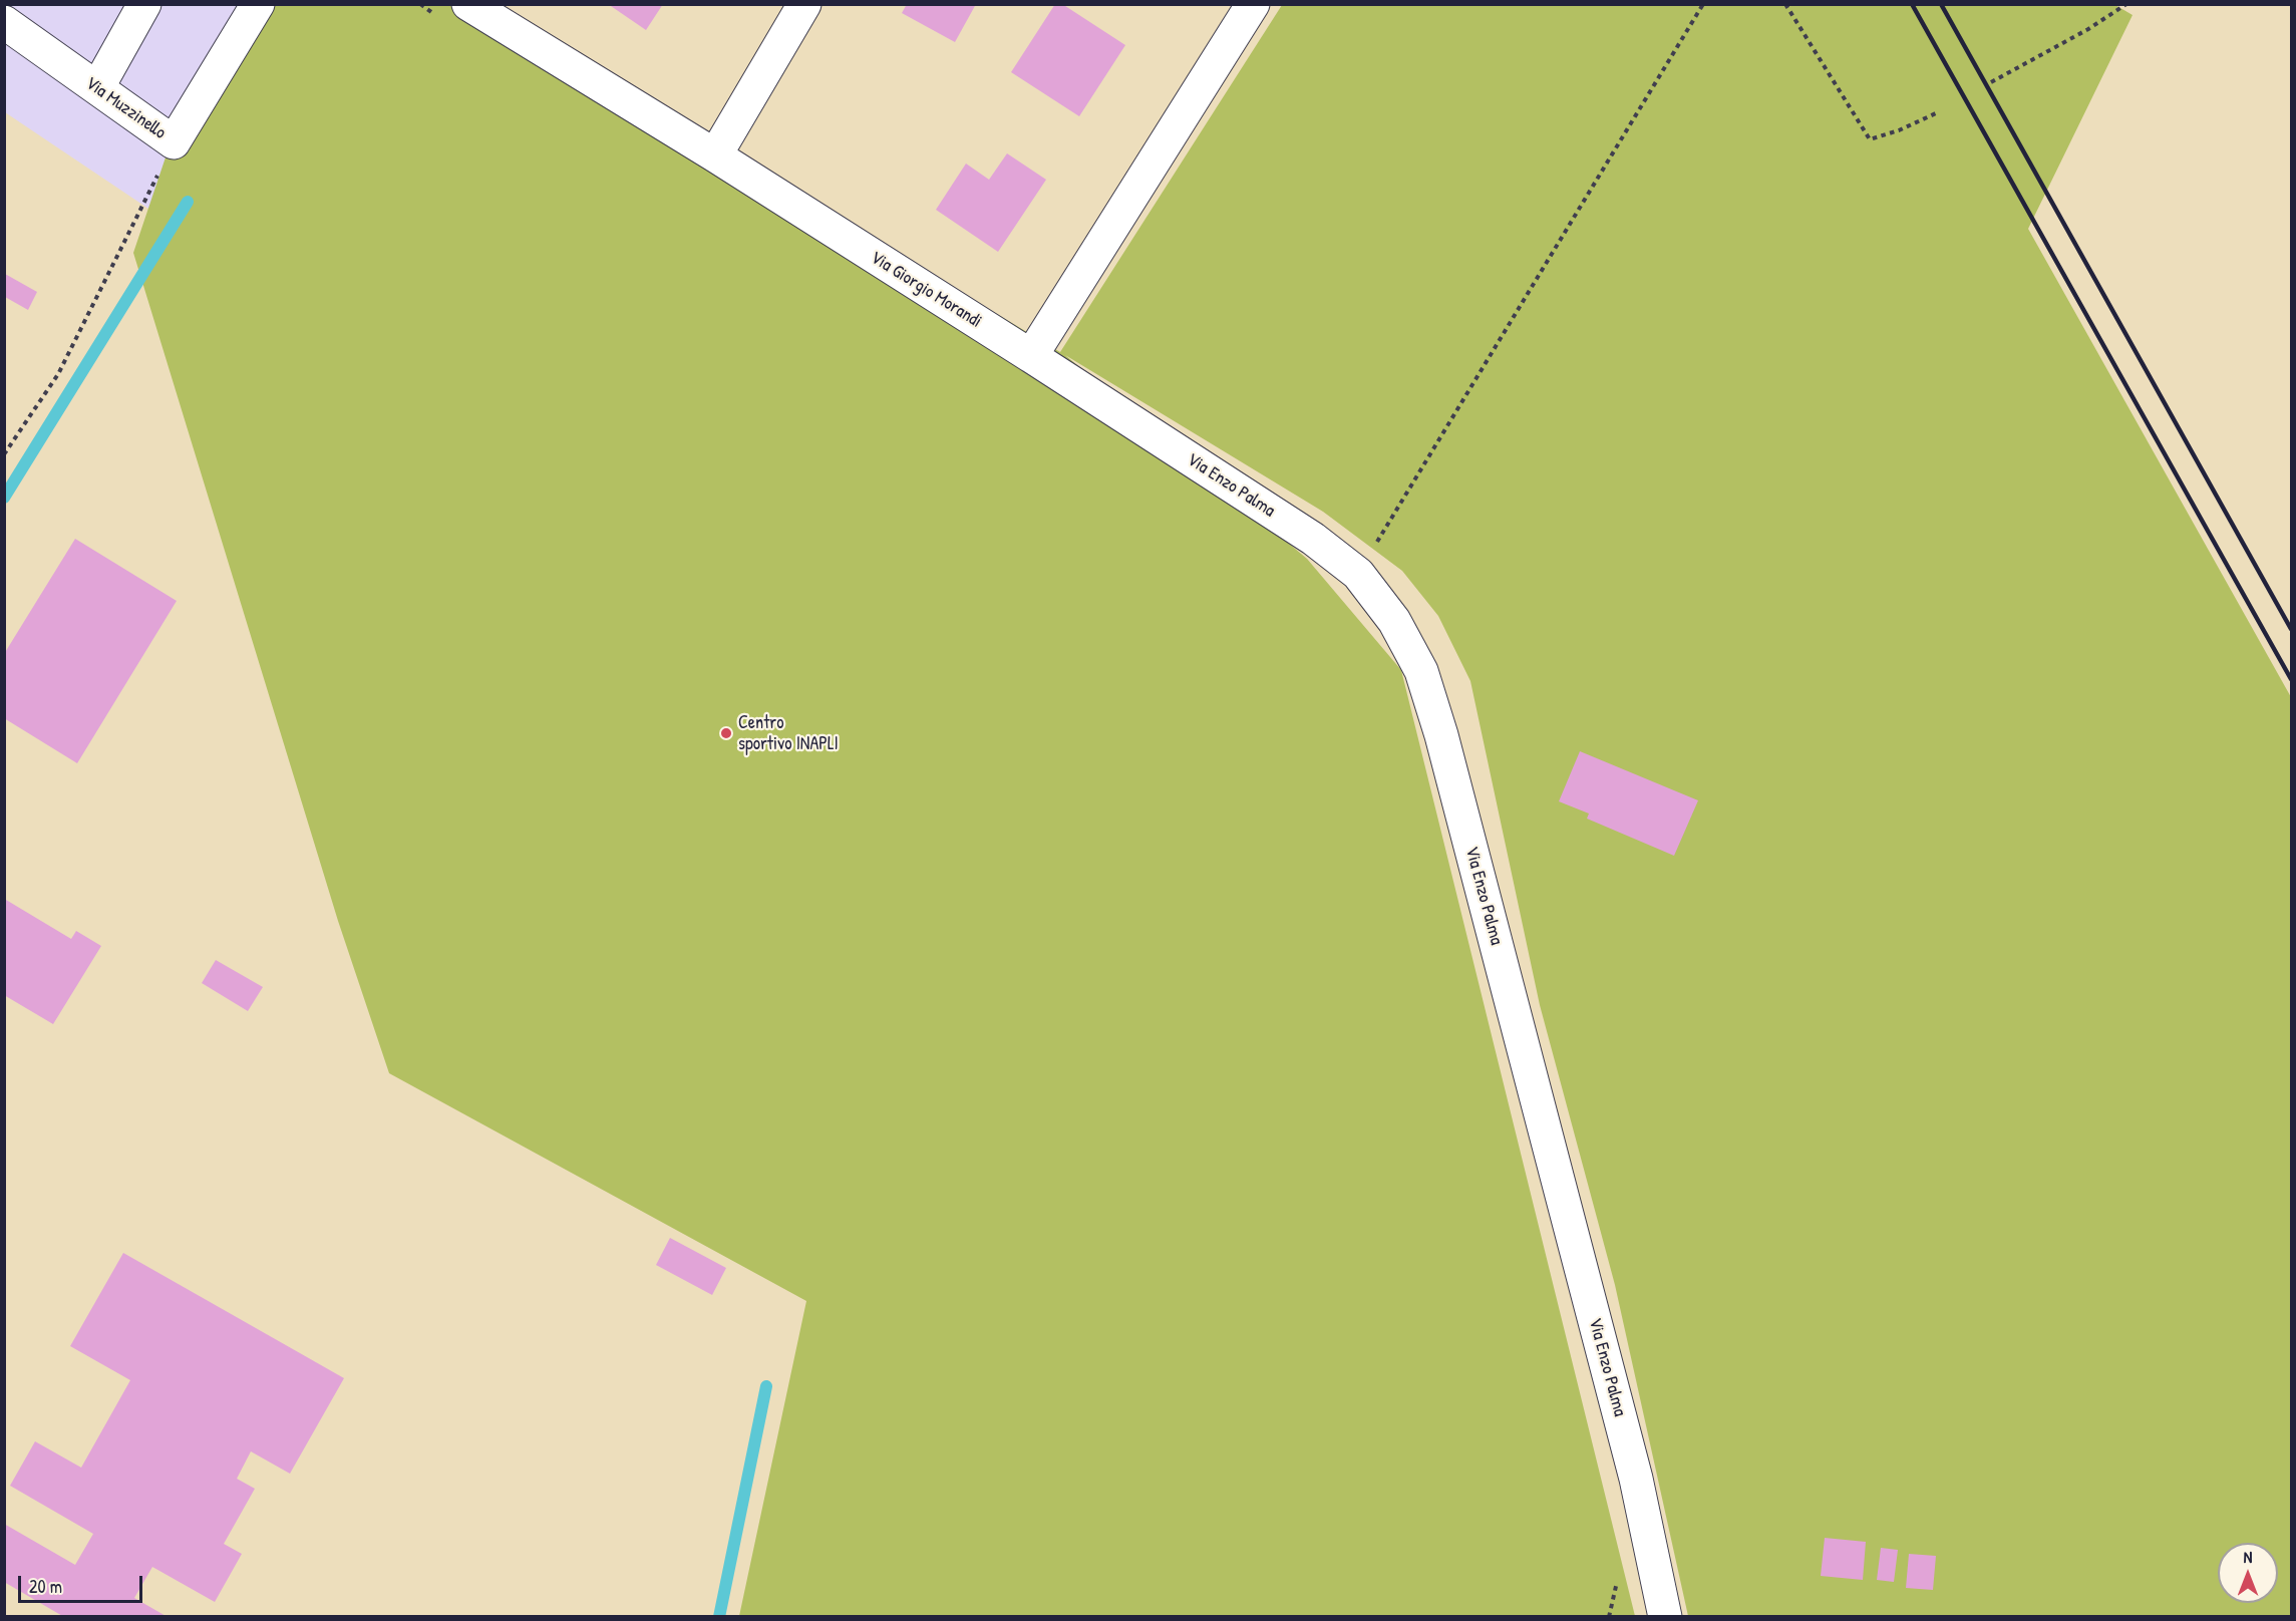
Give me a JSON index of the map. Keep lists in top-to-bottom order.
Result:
{
  "streets": {
    "street": ["Via Muzzinello", "Via Giorgio Morandi", "Via Enzo Palma"]
  },
  "crossings": [
    ["Via Giorgio Morandi", "Via Enzo Palma"]
  ],
  "places": ["Centro sportivo INAPLI"],
  "scale_bar": "20 m",
  "north": "top"
}
